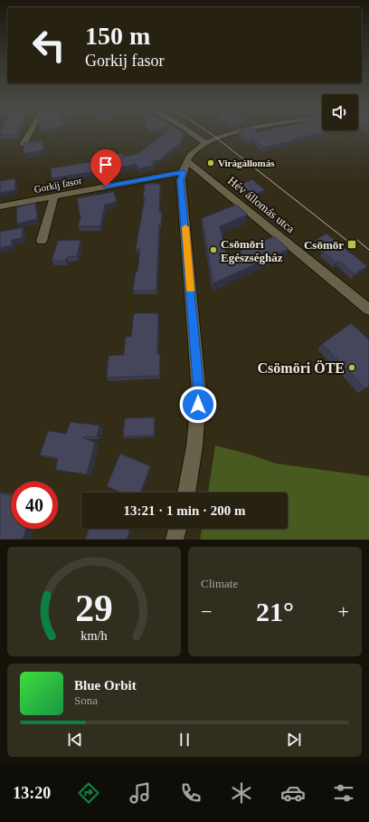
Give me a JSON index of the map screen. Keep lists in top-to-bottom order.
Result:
{
  "streets": {
    "street": ["Gorkij fasor", "Hév állomás utca"]
  },
  "crossings": [
    ["Gorkij fasor", "Hév állomás utca"]
  ],
  "places": {
    "other": ["Virágállomás", "Csömöri Egészségház", "Csömöri ÖTE"],
    "transit": ["Csömör"]
  },
  "page": {
    "turn": ["150 m", "Gorkij fasor"],
    "limit": "40",
    "trip": "13:21 · 1 min · 200 m",
    "tile": "Climate",
    "heat": ["−", "21°", "+"],
    "song": ["Blue Orbit", "Sona"],
    "tabs": "13:20",
    "gauge": ["29", "km/h"]
  }
}
